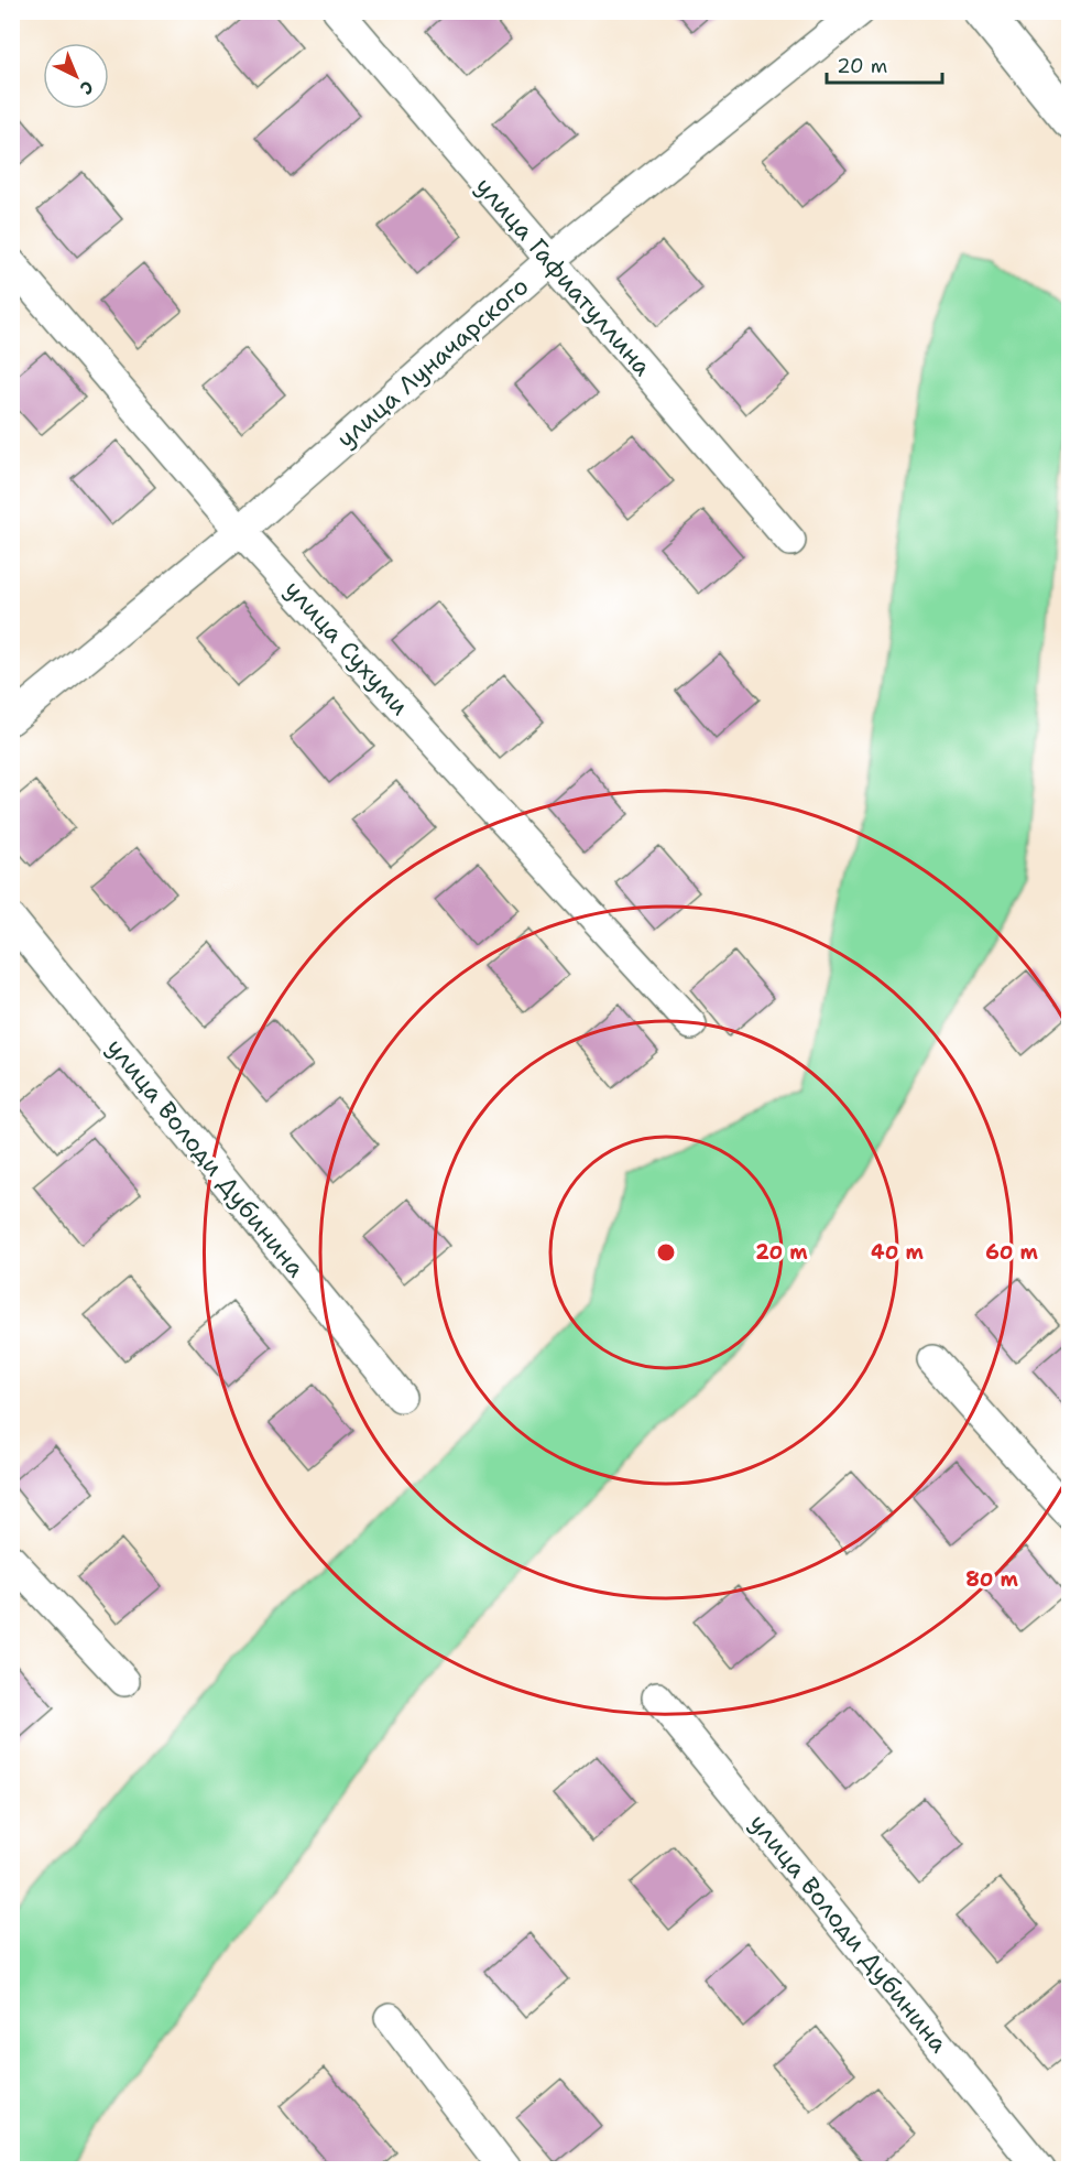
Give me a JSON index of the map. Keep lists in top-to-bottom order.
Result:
{
  "streets": {
    "street": [
      "улица Гафиатуллина",
      "улица Луначарского",
      "улица Сухуми",
      "улица Володи Дубинина"
    ]
  },
  "crossings": [
    ["улица Гафиатуллина", "улица Луначарского"],
    ["улица Луначарского", "улица Сухуми"]
  ],
  "scale_bar": "20 m",
  "north": "bottom right",
  "rings": [
    "20 m",
    "40 m",
    "60 m",
    "80 m"
  ]
}
